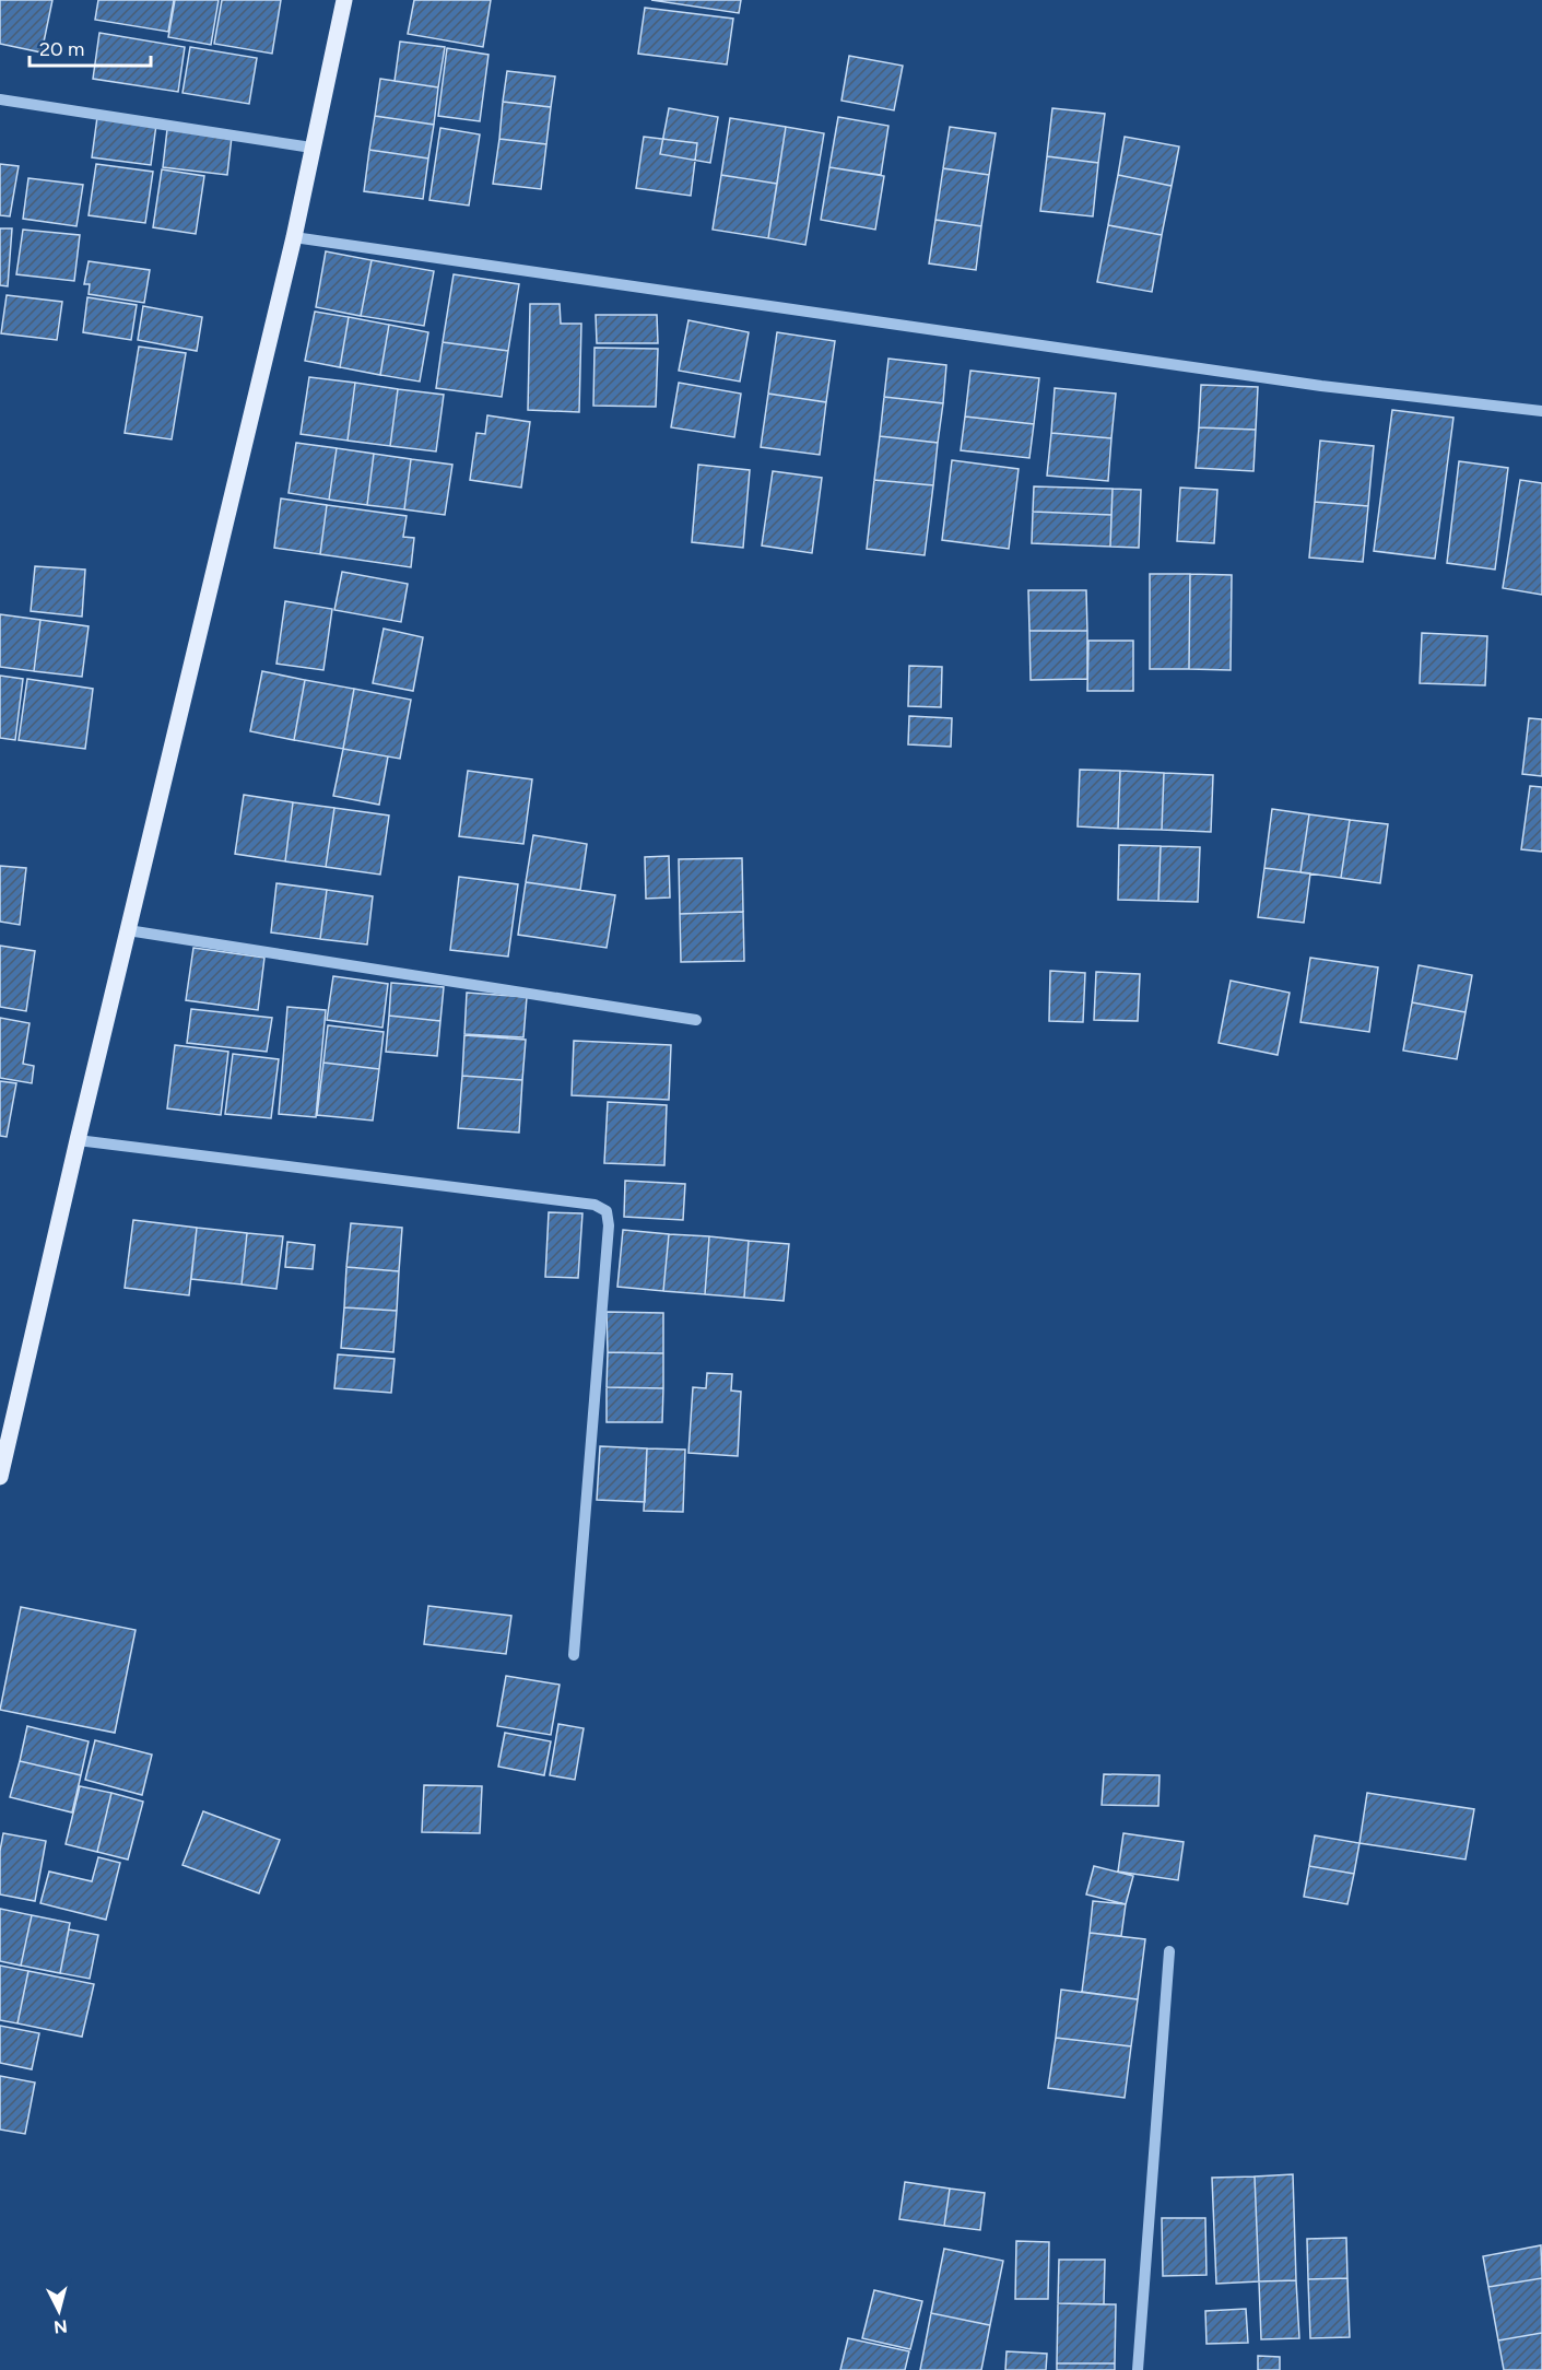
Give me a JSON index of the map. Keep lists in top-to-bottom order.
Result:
{
  "scale_bar": "20 m",
  "north": "bottom"
}
